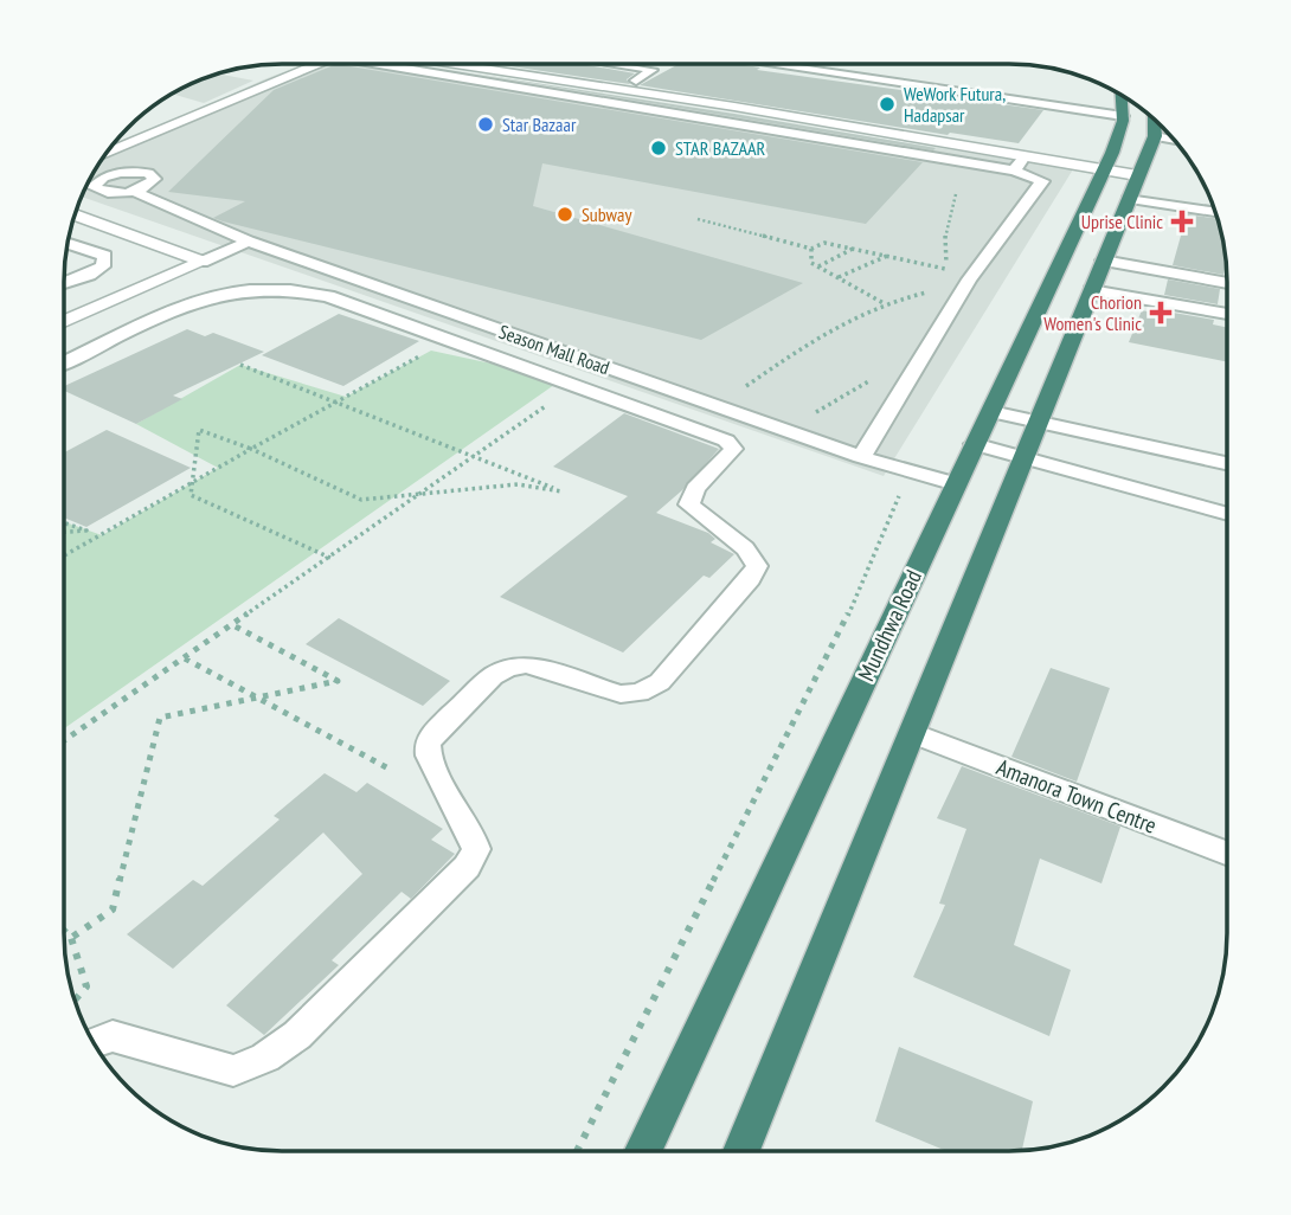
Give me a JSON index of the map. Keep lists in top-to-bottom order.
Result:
{
  "streets": {
    "highway": ["Mundhwa Road"],
    "lane": ["Season Mall Road", "Amanora Town Centre"]
  },
  "crossings": [
    ["Season Mall Road", "Mundhwa Road"]
  ],
  "places": {
    "other": [
      "WeWork Futura, Hadapsar",
      "Star Bazaar",
      "STAR BAZAAR",
      "Subway"
    ],
    "health": ["Uprise Clinic", "Chorion Women's Clinic"]
  }
}
